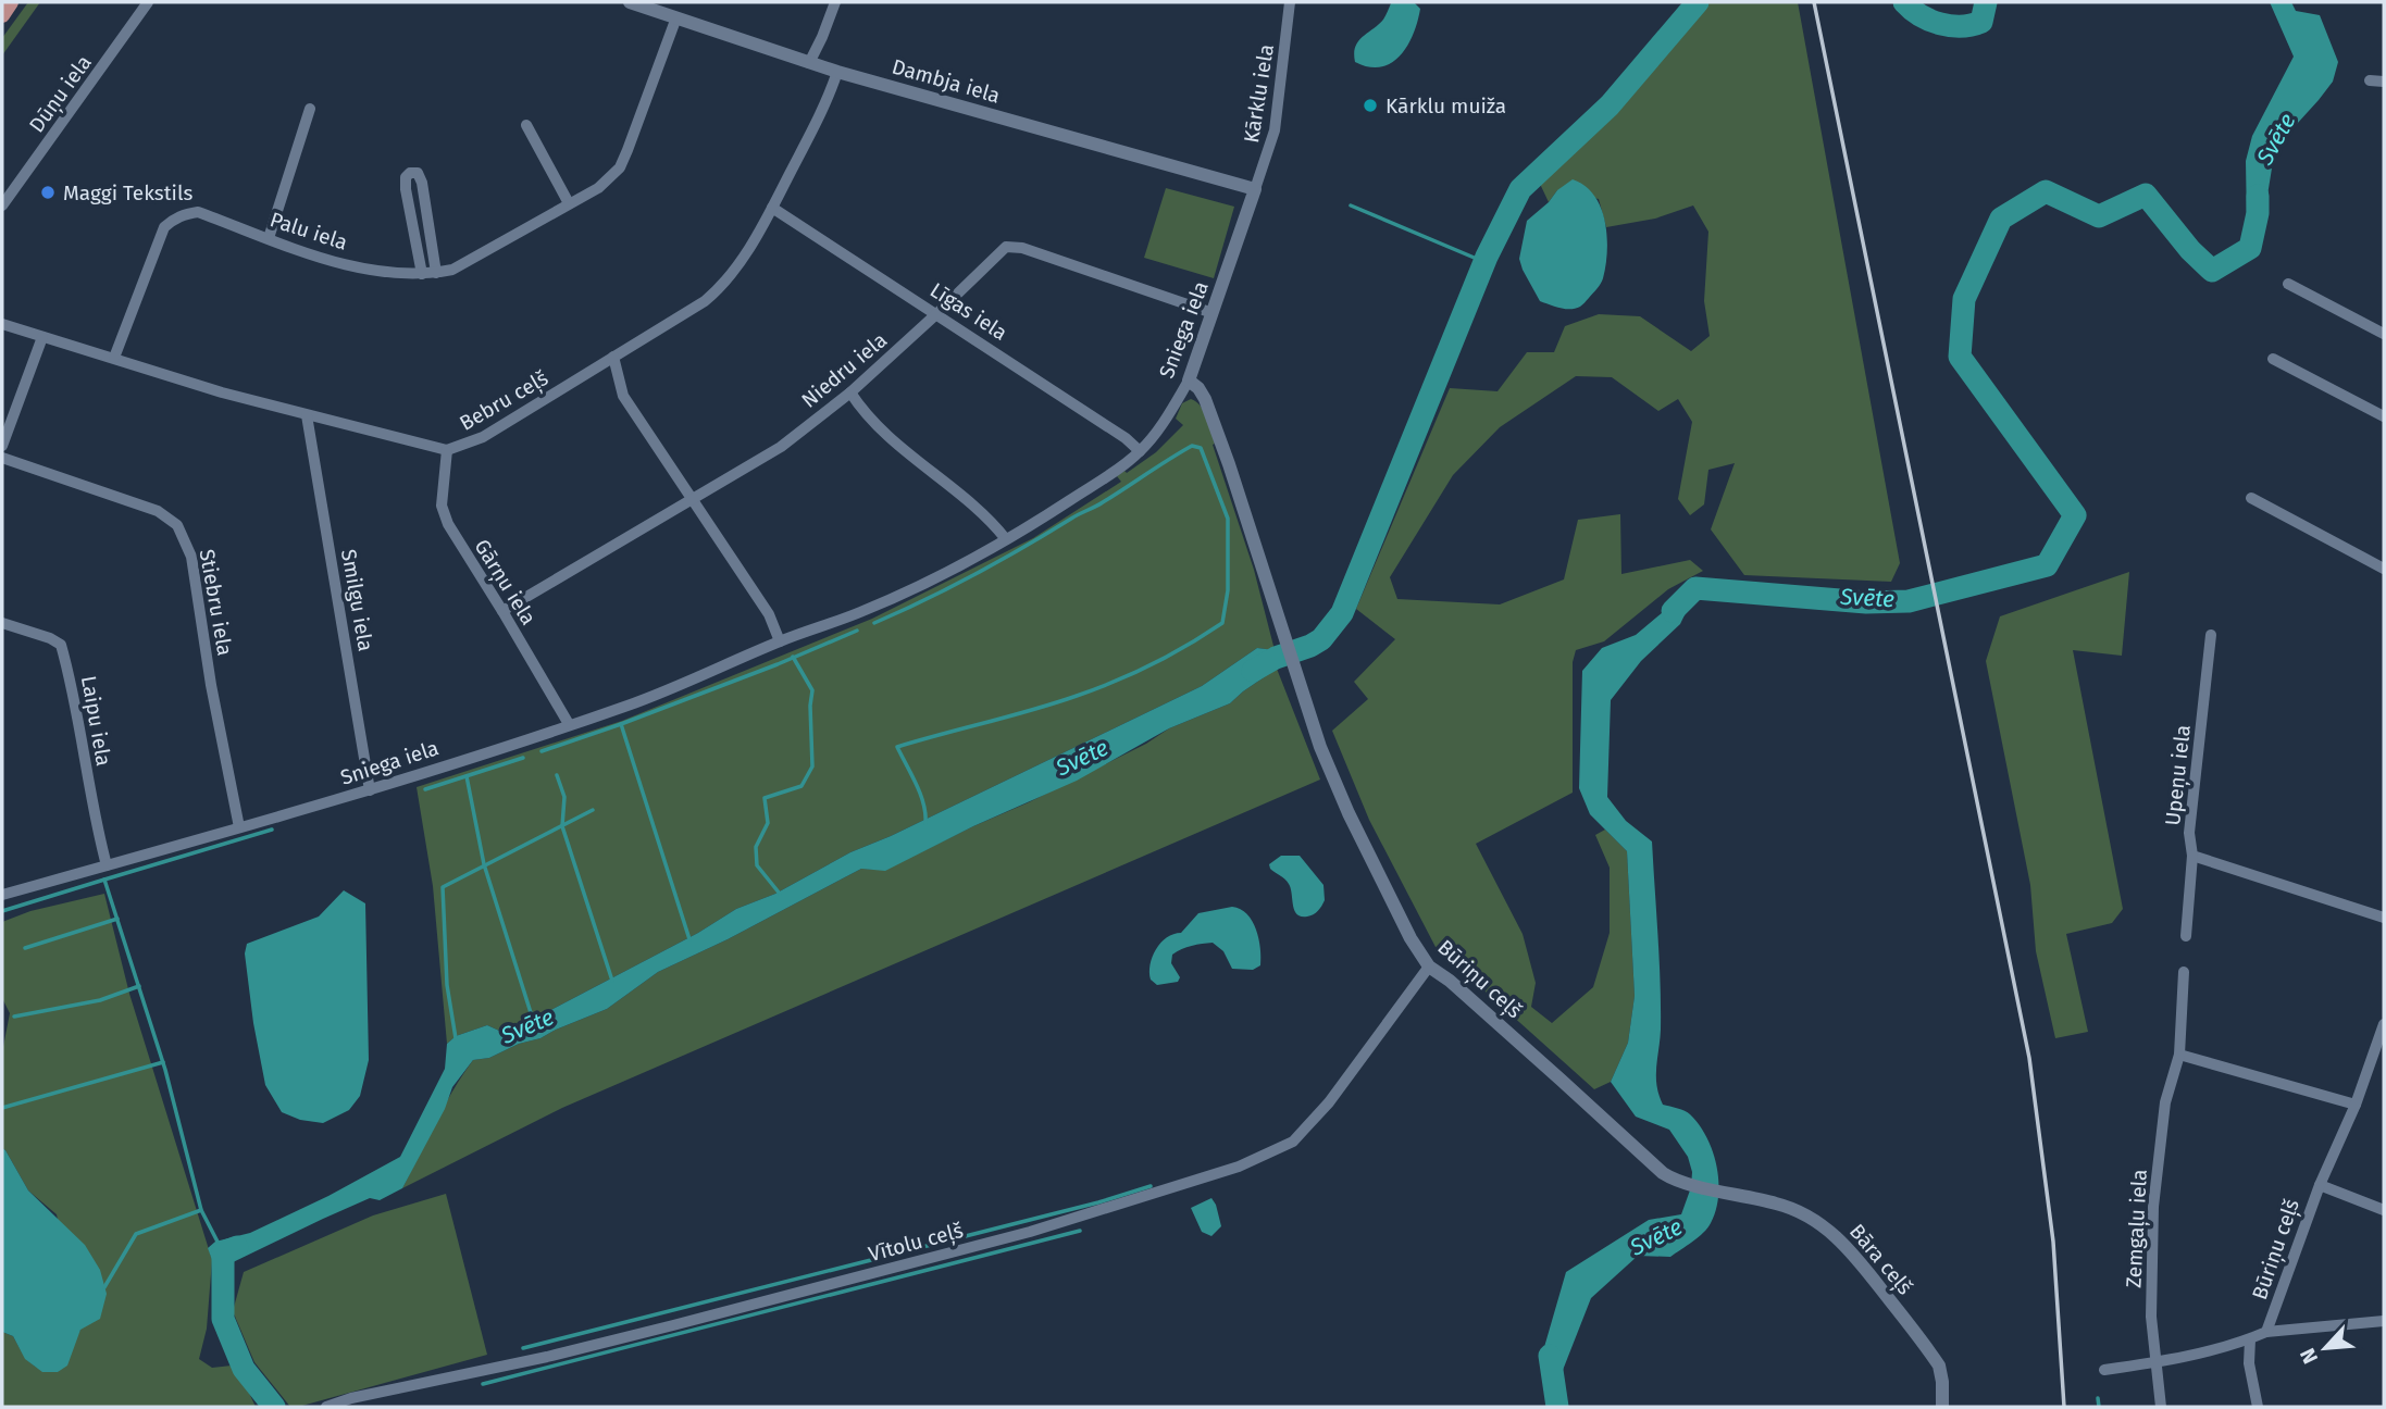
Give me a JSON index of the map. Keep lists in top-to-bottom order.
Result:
{
  "streets": {
    "street": [
      "Dambja iela",
      "Dūņu iela",
      "Kārklu iela",
      "Palu iela",
      "Līgas iela",
      "Sniega iela",
      "Niedru iela",
      "Bebru ceļš",
      "Gārņu iela",
      "Smilgu iela",
      "Stiebru iela",
      "Laipu iela",
      "Upeņu iela",
      "Būriņu ceļš",
      "Zemgaļu iela",
      "Vītolu ceļš",
      "Bāra ceļš"
    ]
  },
  "crossings": [
    ["Dambja iela", "Kārklu iela"],
    ["Dambja iela", "Palu iela"],
    ["Dambja iela", "Sniega iela"],
    ["Dambja iela", "Bebru ceļš"],
    ["Kārklu iela", "Sniega iela"],
    ["Palu iela", "Bebru ceļš"],
    ["Līgas iela", "Sniega iela"],
    ["Līgas iela", "Niedru iela"],
    ["Līgas iela", "Bebru ceļš"],
    ["Sniega iela", "Niedru iela"],
    ["Sniega iela", "Gārņu iela"],
    ["Sniega iela", "Smilgu iela"],
    ["Sniega iela", "Stiebru iela"],
    ["Sniega iela", "Laipu iela"],
    ["Sniega iela", "Būriņu ceļš"],
    ["Niedru iela", "Gārņu iela"],
    ["Bebru ceļš", "Gārņu iela"],
    ["Bebru ceļš", "Smilgu iela"],
    ["Būriņu ceļš", "Zemgaļu iela"],
    ["Būriņu ceļš", "Vītolu ceļš"],
    ["Būriņu ceļš", "Bāra ceļš"]
  ],
  "water": ["Svēte"],
  "places": ["Kārklu muiža", "Maggi Tekstils"],
  "north": "bottom left"
}
